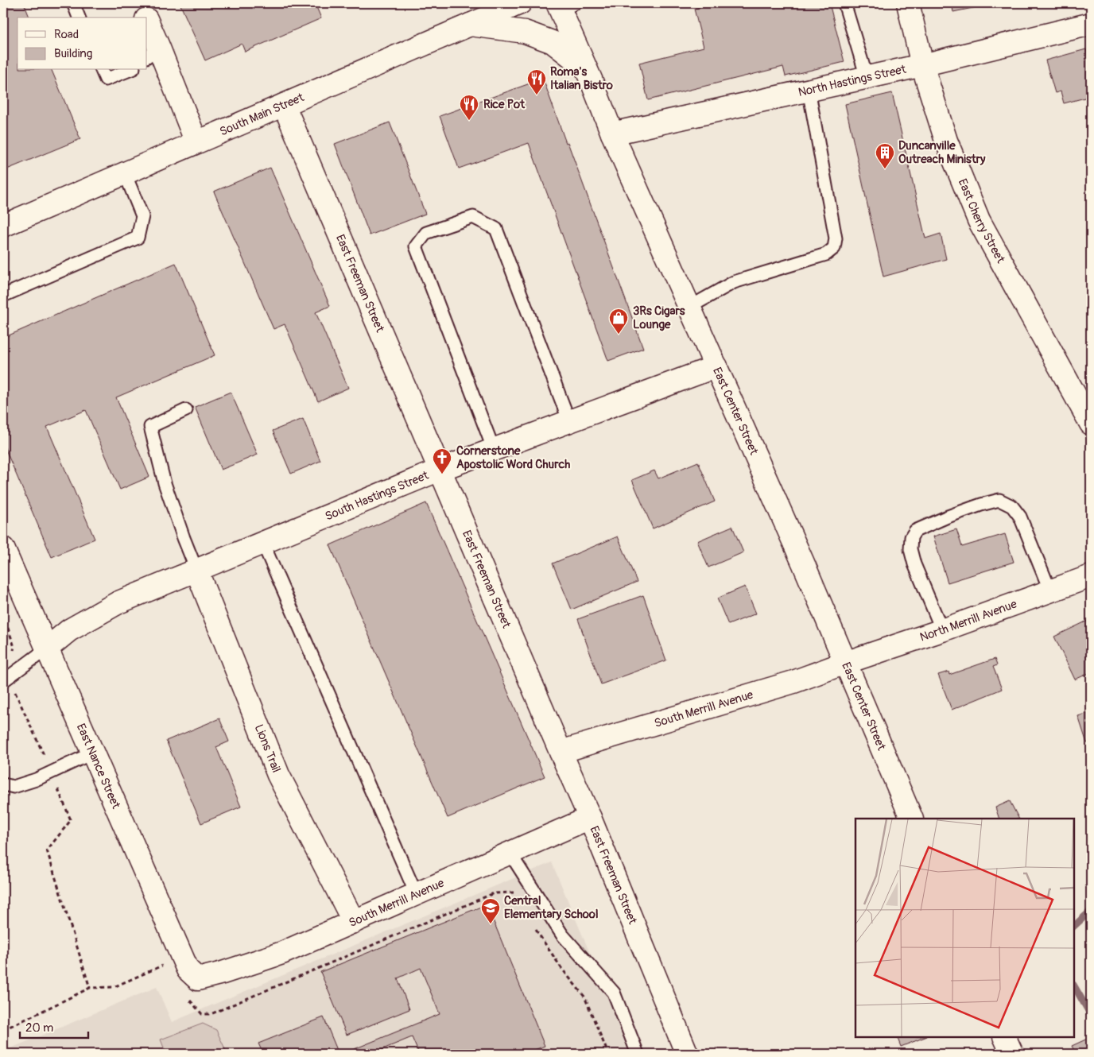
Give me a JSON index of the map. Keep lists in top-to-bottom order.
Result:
{
  "streets": {
    "street": [
      "North Hastings Street",
      "South Main Street",
      "East Cherry Street",
      "East Freeman Street",
      "East Center Street",
      "South Hastings Street",
      "North Merrill Avenue",
      "South Merrill Avenue",
      "Lions Trail",
      "East Nance Street"
    ]
  },
  "crossings": [
    ["North Hastings Street", "East Cherry Street"],
    ["North Hastings Street", "East Center Street"],
    ["South Main Street", "East Freeman Street"],
    ["East Freeman Street", "South Hastings Street"],
    ["East Freeman Street", "South Merrill Avenue"],
    ["East Center Street", "South Hastings Street"],
    ["East Center Street", "North Merrill Avenue"],
    ["East Center Street", "South Merrill Avenue"],
    ["South Hastings Street", "Lions Trail"],
    ["South Hastings Street", "East Nance Street"],
    ["North Merrill Avenue", "South Merrill Avenue"],
    ["South Merrill Avenue", "Lions Trail"],
    ["South Merrill Avenue", "East Nance Street"]
  ],
  "places": {
    "restaurant": ["Roma's Italian Bistro", "Rice Pot"],
    "building": ["Duncanville Outreach Ministry"],
    "shop": ["3Rs Cigars Lounge"],
    "church": ["Cornerstone Apostolic Word Church"],
    "school or university": ["Central Elementary School"]
  },
  "legend": ["Road", "Building"],
  "scale_bar": "20 m"
}
